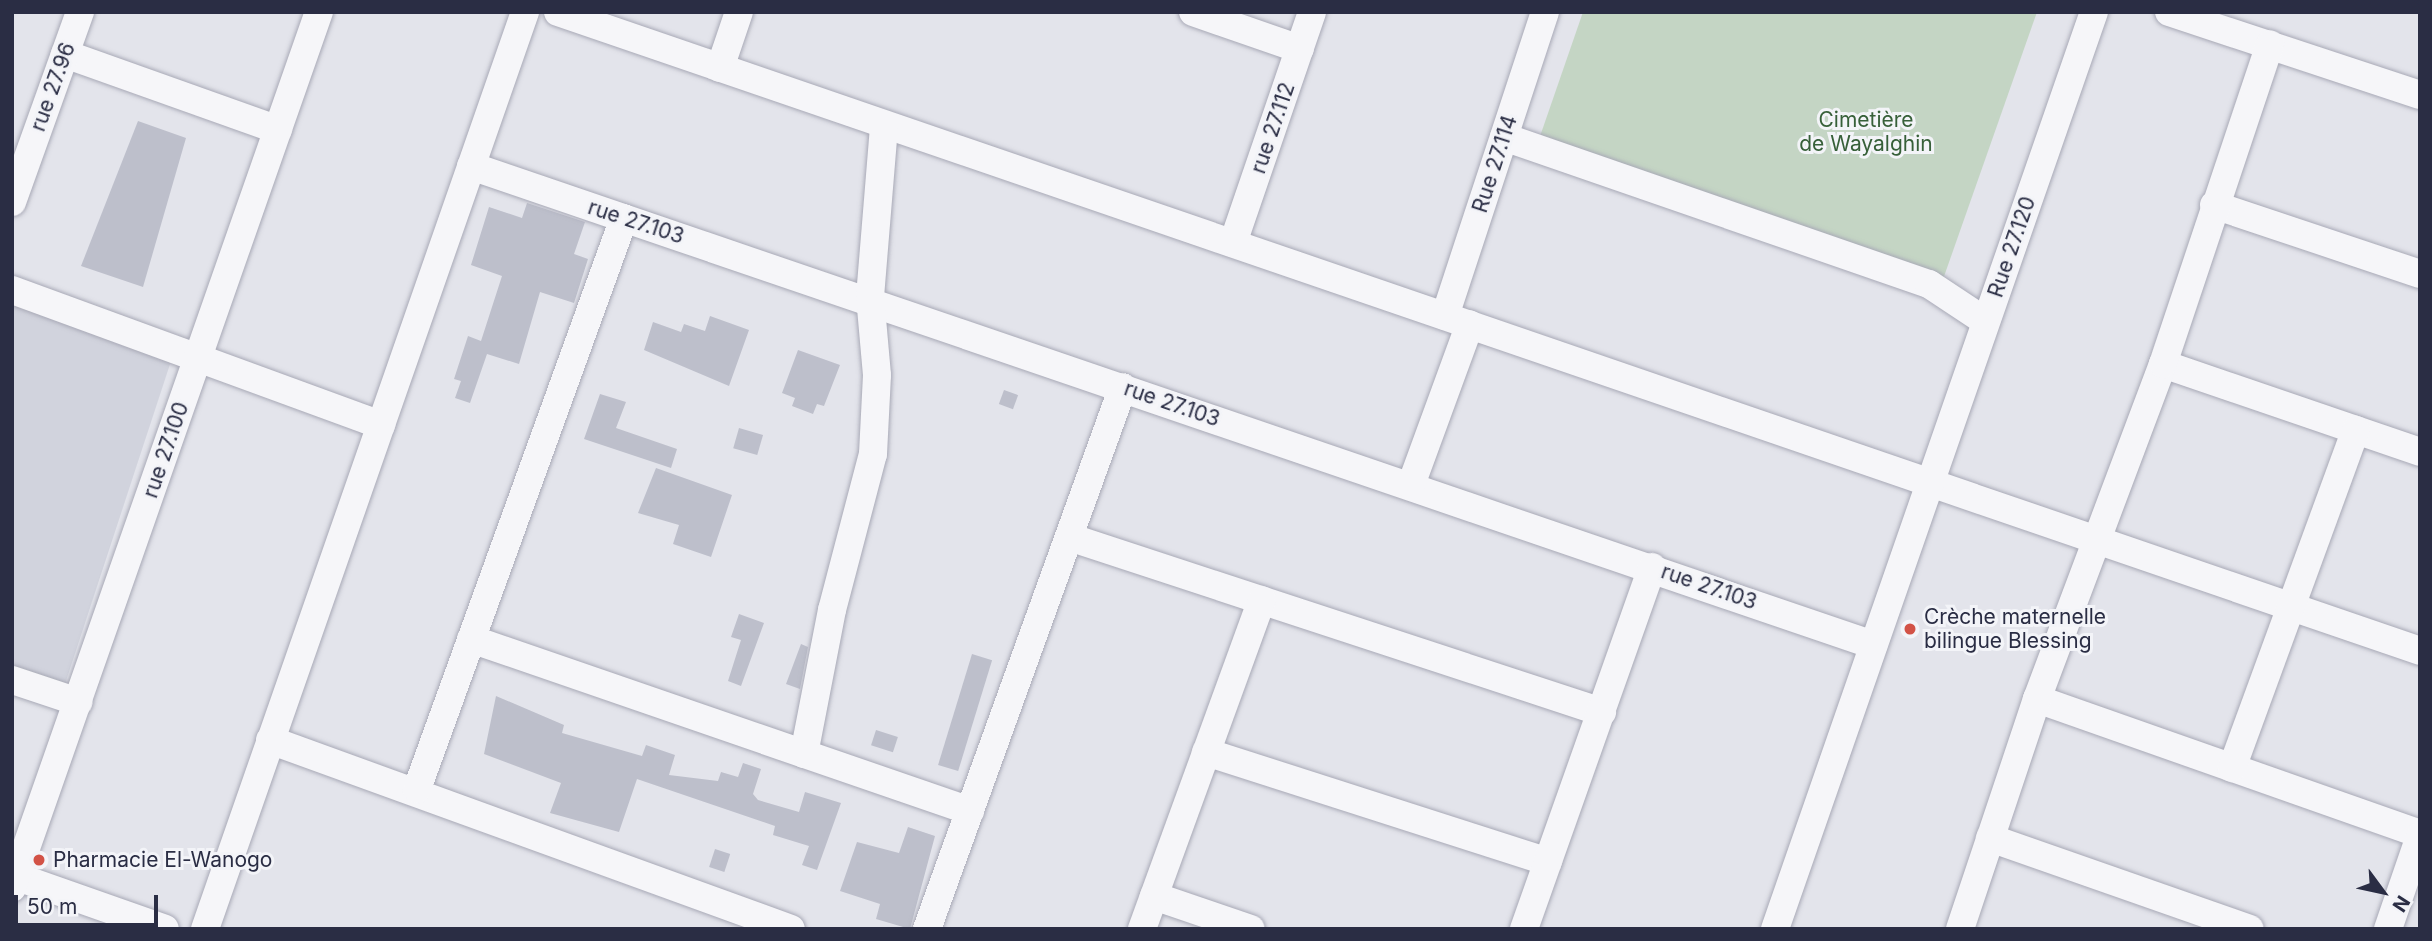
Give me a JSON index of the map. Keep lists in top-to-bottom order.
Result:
{
  "streets": {
    "street": [
      "rue 27.96",
      "rue 27.112",
      "Rue 27.114",
      "rue 27.103",
      "Rue 27.120",
      "rue 27.100"
    ]
  },
  "crossings": [
    ["Rue 27.114", "rue 27.103"],
    ["rue 27.103", "Rue 27.120"]
  ],
  "parks": ["Cimetière de Wayalghin"],
  "places": ["Crèche maternelle bilingue Blessing", "Pharmacie El-Wanogo"],
  "scale_bar": "50 m",
  "north": "bottom right"
}
